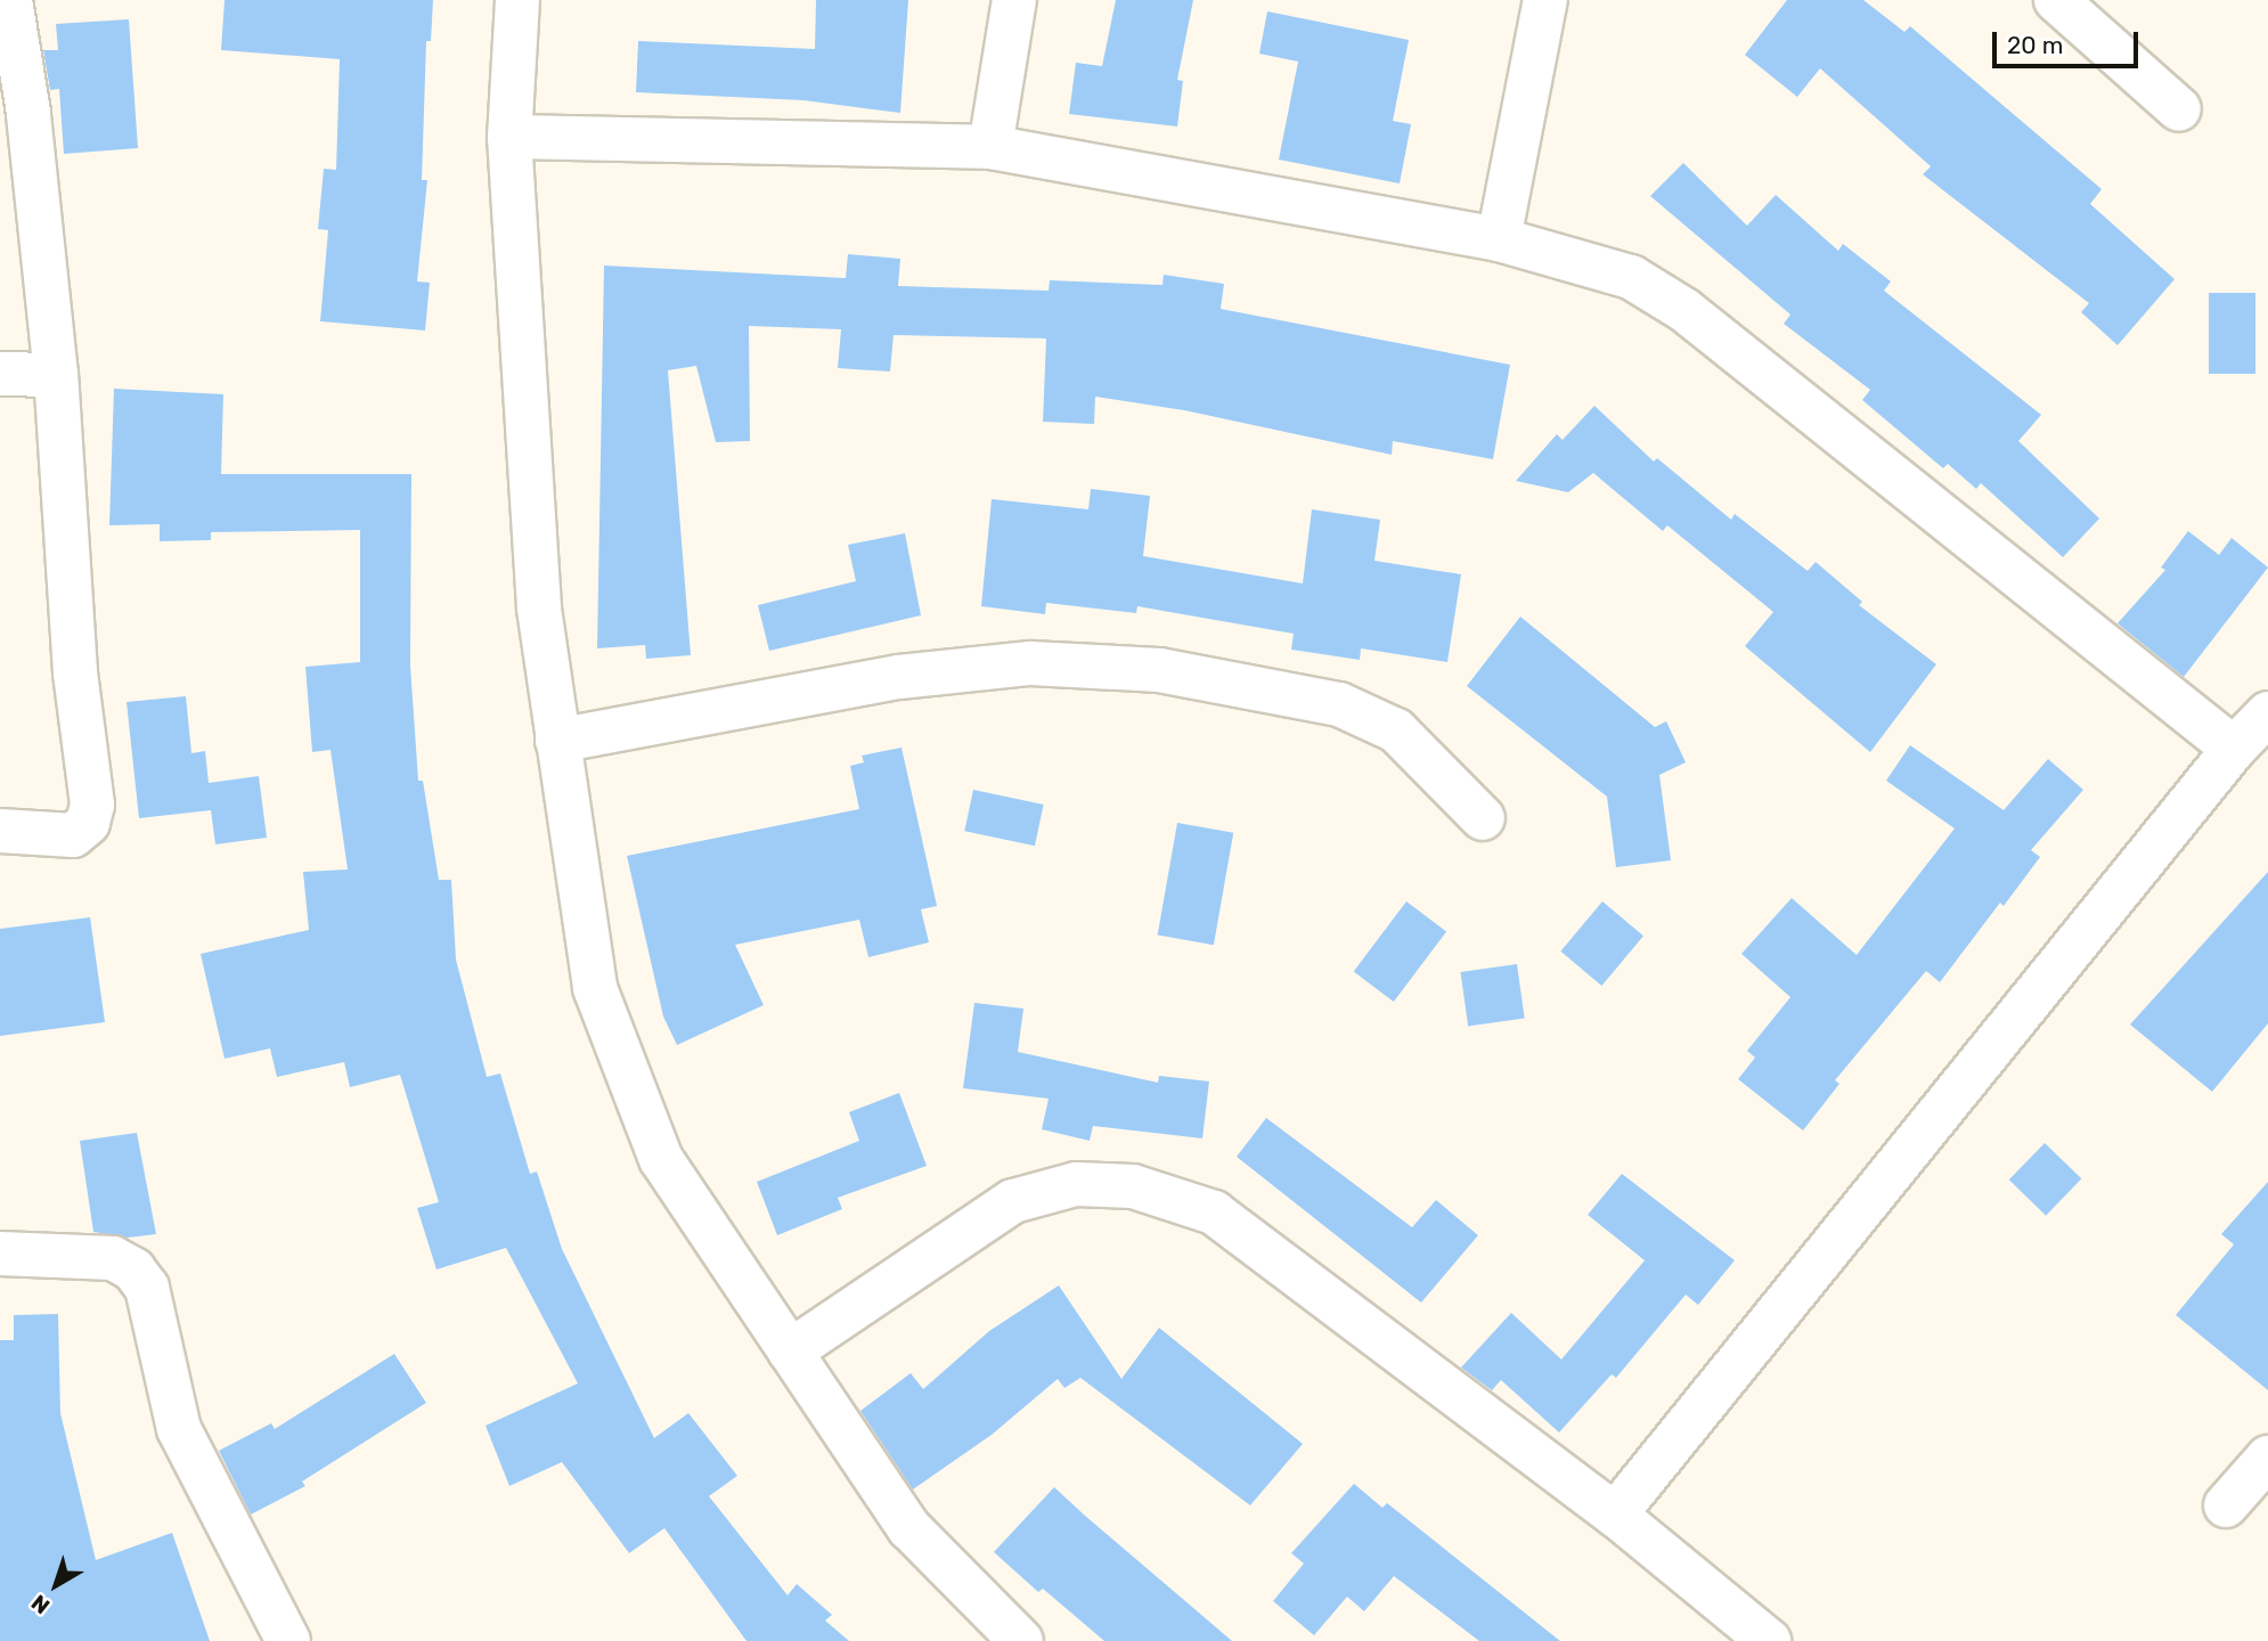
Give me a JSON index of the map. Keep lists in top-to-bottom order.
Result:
{
  "scale_bar": "20 m",
  "north": "bottom left"
}
